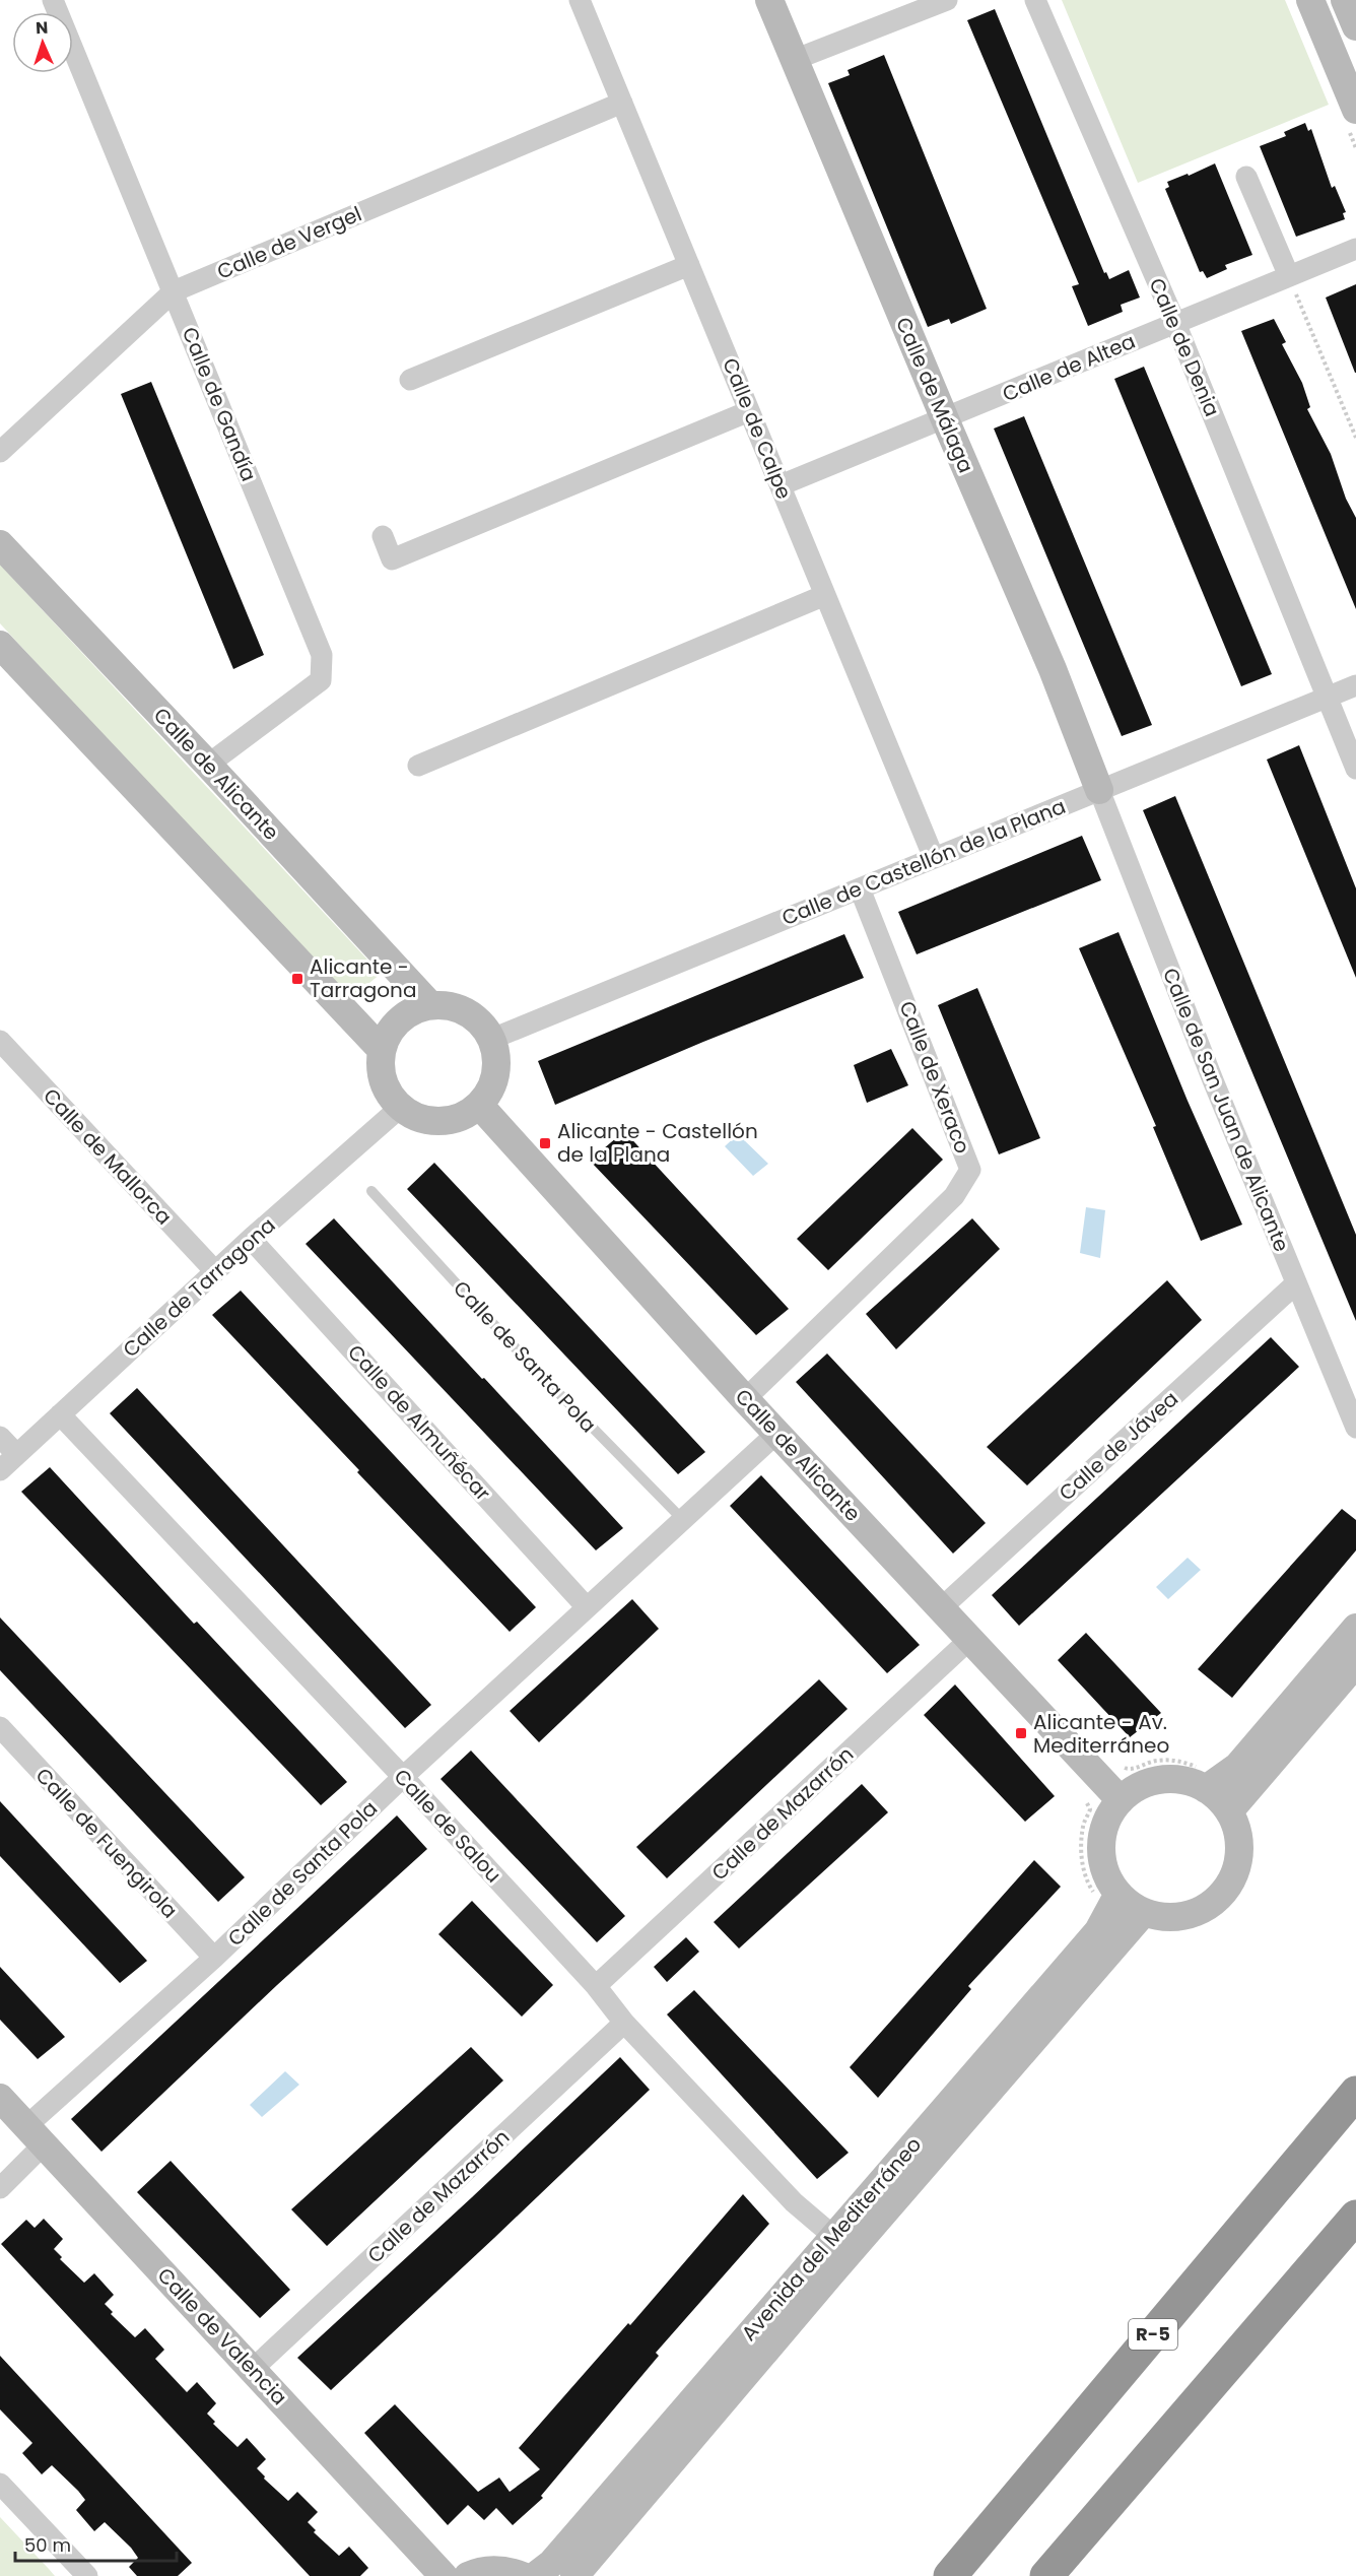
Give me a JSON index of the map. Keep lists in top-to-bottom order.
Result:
{
  "streets": {
    "highway": ["R-5"],
    "street": [
      "Calle de Vergel",
      "Calle de Denia",
      "Calle de Altea",
      "Calle de Málaga",
      "Calle de Gandía",
      "Calle de Calpe",
      "Calle de Alicante",
      "Calle de Castellón de la Plana",
      "Calle de Xeraco",
      "Calle de San Juan de Alicante",
      "Calle de Mallorca",
      "Calle de Tarragona",
      "Calle de Santa Pola",
      "Calle de Almuñécar",
      "Calle de Jávea",
      "Calle de Mazarrón",
      "Calle de Salou",
      "Calle de Fuengirola",
      "Avenida del Mediterráneo",
      "Calle de Valencia"
    ]
  },
  "crossings": [
    ["Calle de Vergel", "Calle de Gandía"],
    ["Calle de Vergel", "Calle de Calpe"],
    ["Calle de Denia", "Calle de Altea"],
    ["Calle de Denia", "Calle de Castellón de la Plana"],
    ["Calle de Altea", "Calle de Málaga"],
    ["Calle de Altea", "Calle de Calpe"],
    ["Calle de Málaga", "Calle de Castellón de la Plana"],
    ["Calle de Málaga", "Calle de San Juan de Alicante"],
    ["Calle de Gandía", "Calle de Alicante"],
    ["Calle de Calpe", "Calle de Castellón de la Plana"],
    ["Calle de Alicante", "Calle de Castellón de la Plana"],
    ["Calle de Alicante", "Calle de Xeraco"],
    ["Calle de Alicante", "Calle de Tarragona"],
    ["Calle de Alicante", "Calle de Santa Pola"],
    ["Calle de Alicante", "Calle de Jávea"],
    ["Calle de Alicante", "Calle de Mazarrón"],
    ["Calle de Alicante", "Avenida del Mediterráneo"],
    ["Calle de Castellón de la Plana", "Calle de Xeraco"],
    ["Calle de Castellón de la Plana", "Calle de San Juan de Alicante"],
    ["Calle de Castellón de la Plana", "Calle de Tarragona"],
    ["Calle de San Juan de Alicante", "Calle de Jávea"],
    ["Calle de Mallorca", "Calle de Tarragona"],
    ["Calle de Tarragona", "Calle de Almuñécar"],
    ["Calle de Tarragona", "Calle de Salou"],
    ["Calle de Santa Pola", "Calle de Almuñécar"],
    ["Calle de Santa Pola", "Calle de Salou"],
    ["Calle de Santa Pola", "Calle de Fuengirola"],
    ["Calle de Santa Pola", "Calle de Valencia"],
    ["Calle de Mazarrón", "Calle de Salou"],
    ["Calle de Mazarrón", "Calle de Valencia"],
    ["Calle de Salou", "Avenida del Mediterráneo"]
  ],
  "places": {
    "transit": ["Alicante - Tarragona", "Alicante - Castellón de la Plana", "Alicante - Av. Mediterráneo"]
  },
  "scale_bar": "50 m",
  "north": "top"
}
